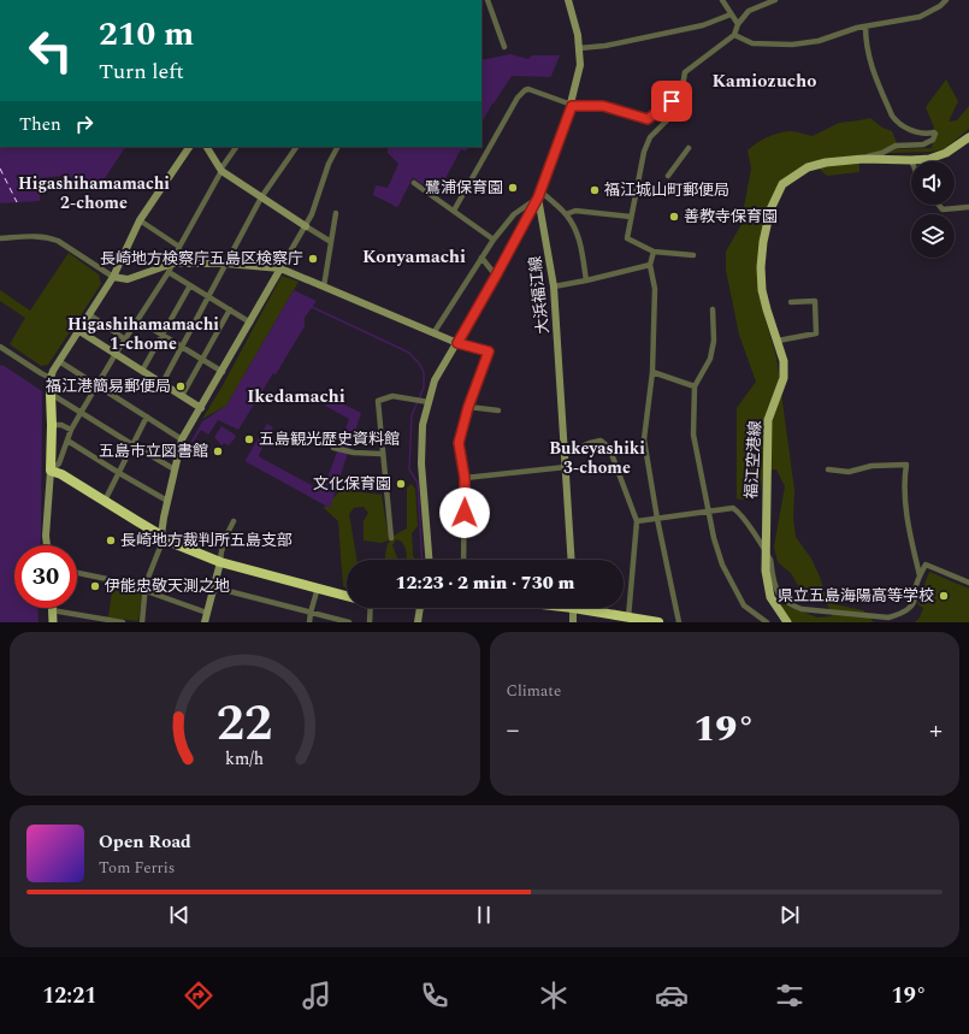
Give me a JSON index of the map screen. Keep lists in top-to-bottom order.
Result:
{
  "streets": {
    "main road": ["福江空港線"],
    "street": ["大浜福江線"]
  },
  "districts": [
    "Kamiozucho",
    "Higashihamamachi 2-chome",
    "Konyamachi",
    "Higashihamamachi 1-chome",
    "Ikedamachi",
    "Bukeyashiki 3-chome"
  ],
  "places": [
    "鷺浦保育園",
    "福江城山町郵便局",
    "善教寺保育園",
    "長崎地方検察庁五島区検察庁",
    "福江港簡易郵便局",
    "五島観光歴史資料館",
    "五島市立図書館",
    "文化保育園",
    "長崎地方裁判所五島支部",
    "伊能忠敬天測之地",
    "県立五島海陽高等学校"
  ],
  "page": {
    "turn": ["210 m", "Turn left"],
    "then": "Then",
    "limit": "30",
    "trip": "12:23 · 2 min · 730 m",
    "tile": "Climate",
    "heat": ["−", "19°", "+"],
    "song": ["Open Road", "Tom Ferris"],
    "tabs": ["12:21", "19°"],
    "gauge": ["22", "km/h"]
  }
}
